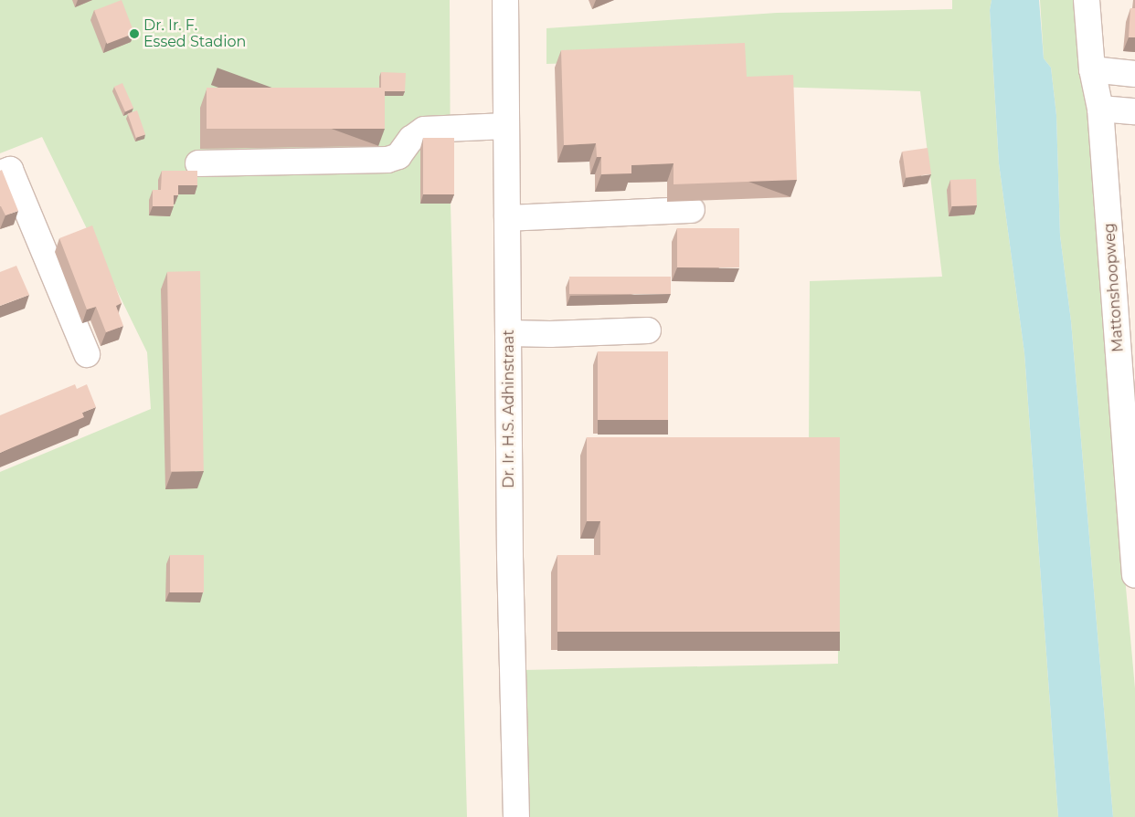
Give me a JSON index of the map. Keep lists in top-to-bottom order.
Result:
{
  "streets": {
    "street": ["Mattonshoopweg", "Dr. Ir. H.S. Adhinstraat"]
  },
  "places": ["Dr. Ir. F. Essed Stadion"]
}
